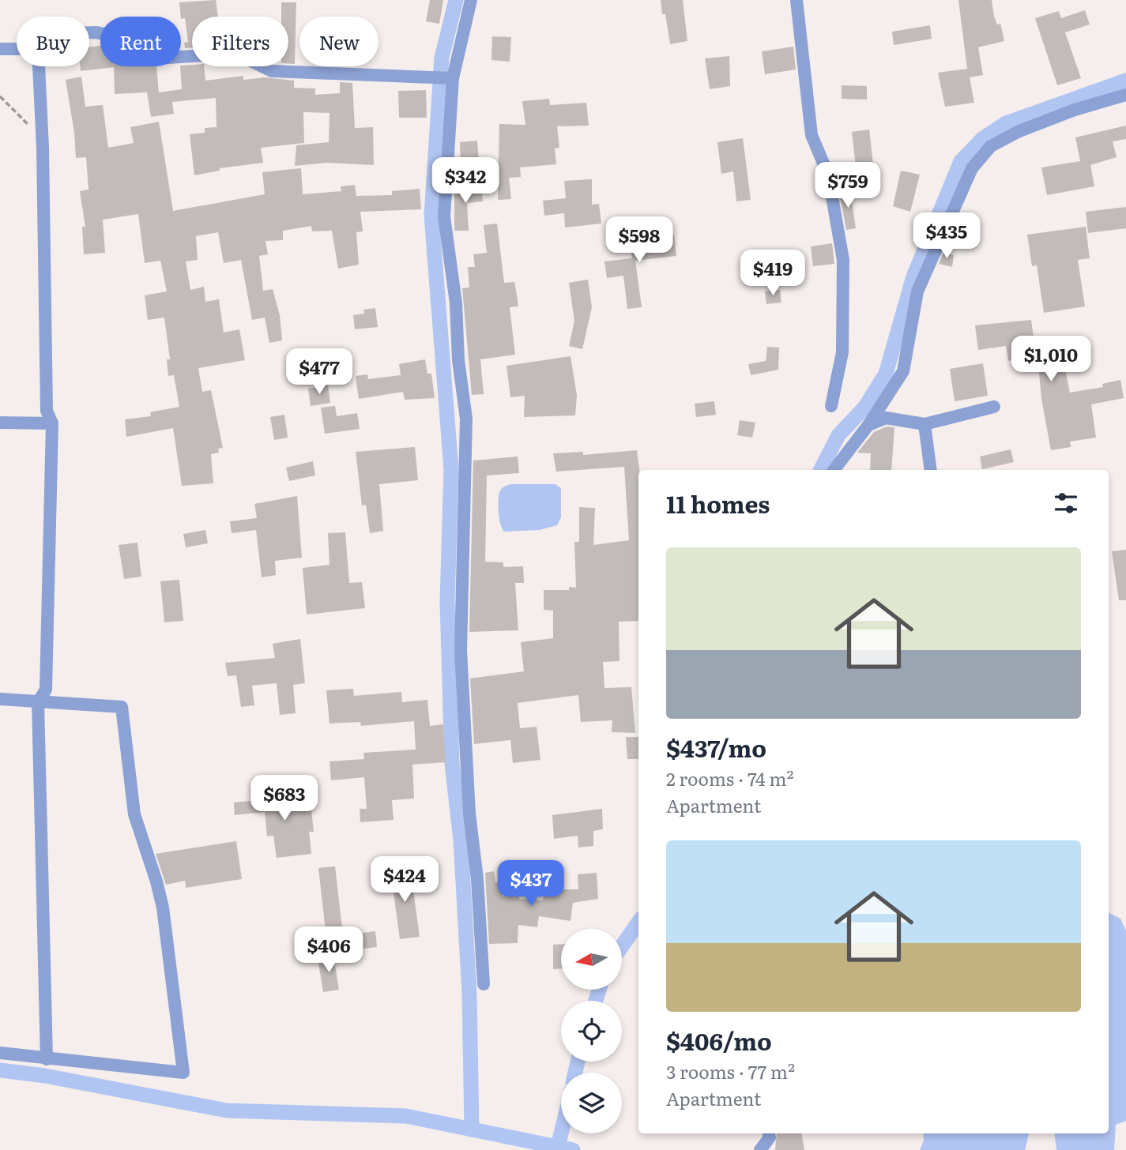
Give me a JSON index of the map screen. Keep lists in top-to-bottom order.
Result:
{
  "north": "left",
  "page": {
    "chip": [
      "Buy",
      "Rent",
      "Filters",
      "New"
    ],
    "price": [
      "$342",
      "$759",
      "$435",
      "$598",
      "$419",
      "$1,010",
      "$477",
      "$683",
      "$424",
      "$437",
      "$406"
    ],
    "heading": "11 homes",
    "list": [
      {
        "name": "$437/mo",
        "note": "2 rooms · 74 m² · Apartment"
      },
      {
        "name": "$406/mo",
        "note": "3 rooms · 77 m² · Apartment"
      }
    ]
  }
}
